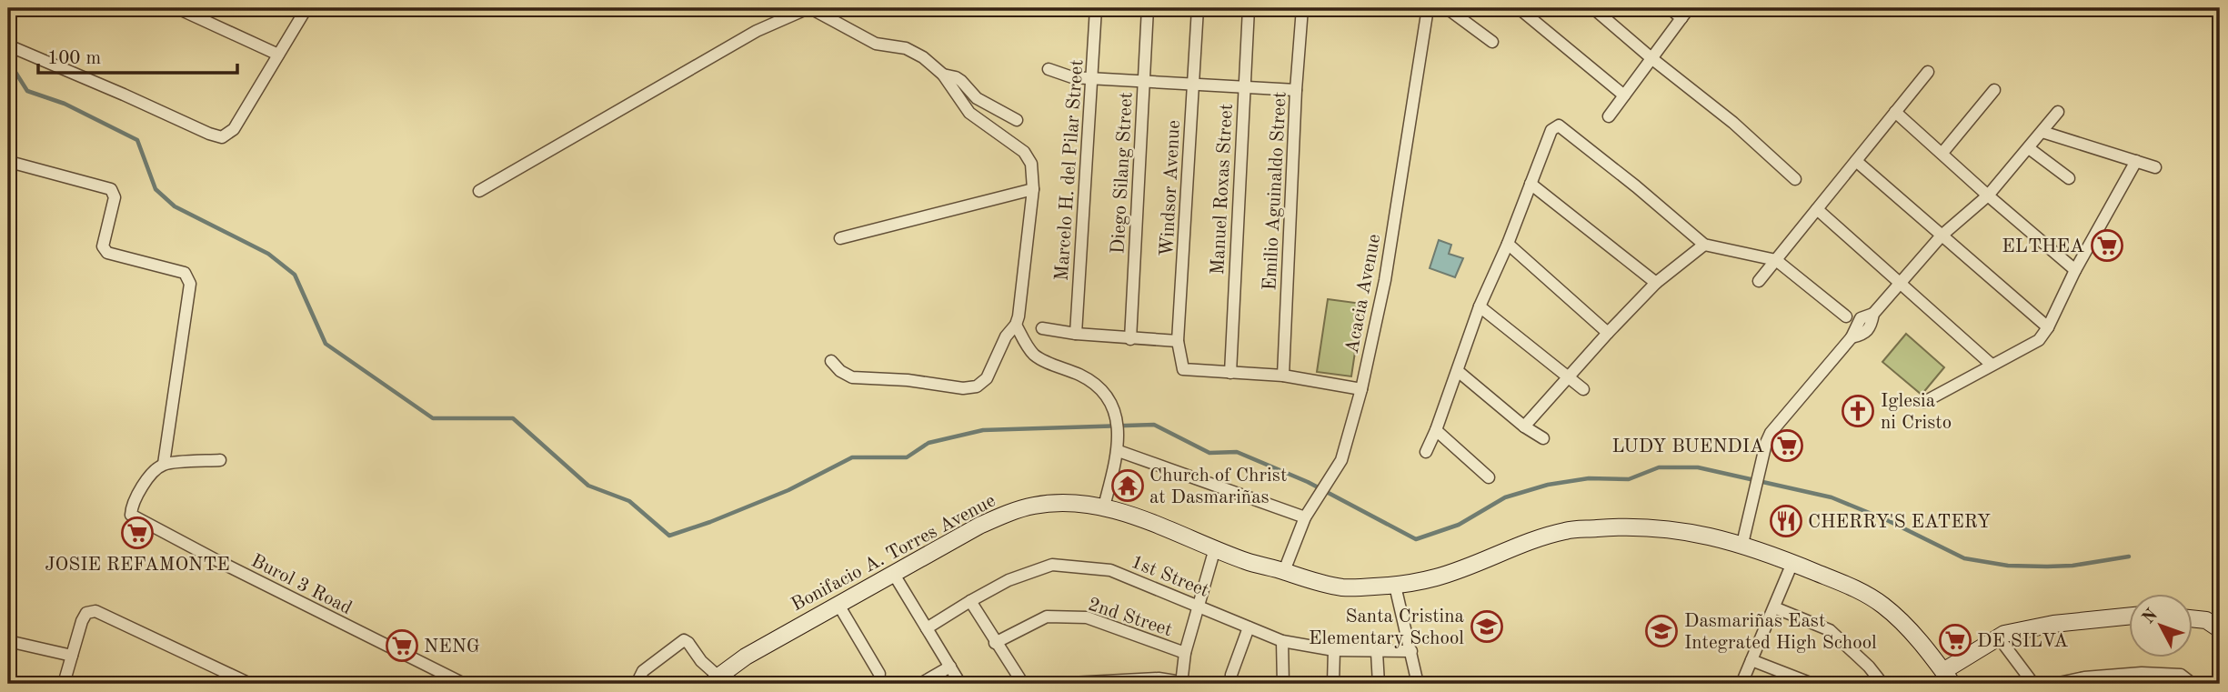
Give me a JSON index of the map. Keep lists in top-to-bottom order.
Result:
{
  "streets": {
    "street": [
      "Marcelo H. del Pilar Street",
      "Diego Silang Street",
      "Windsor Avenue",
      "Manuel Roxas Street",
      "Emilio Aguinaldo Street",
      "Acacia Avenue",
      "Bonifacio A. Torres Avenue",
      "1st Street",
      "Burol 3 Road",
      "2nd Street"
    ]
  },
  "crossings": [
    ["Windsor Avenue", "Manuel Roxas Street"],
    ["Acacia Avenue", "Bonifacio A. Torres Avenue"]
  ],
  "places": {
    "supermarket": [
      "ELTHEA",
      "LUDY BUENDIA",
      "JOSIE REFAMONTE",
      "DE SILVA",
      "NENG"
    ],
    "church": ["Iglesia ni Cristo"],
    "temple": ["Church of Christ at Dasmariñas"],
    "restaurant": ["CHERRY'S EATERY"],
    "school or university": ["Santa Cristina Elementary School", "Dasmariñas East Integrated High School"]
  },
  "scale_bar": "100 m",
  "north": "top left"
}
